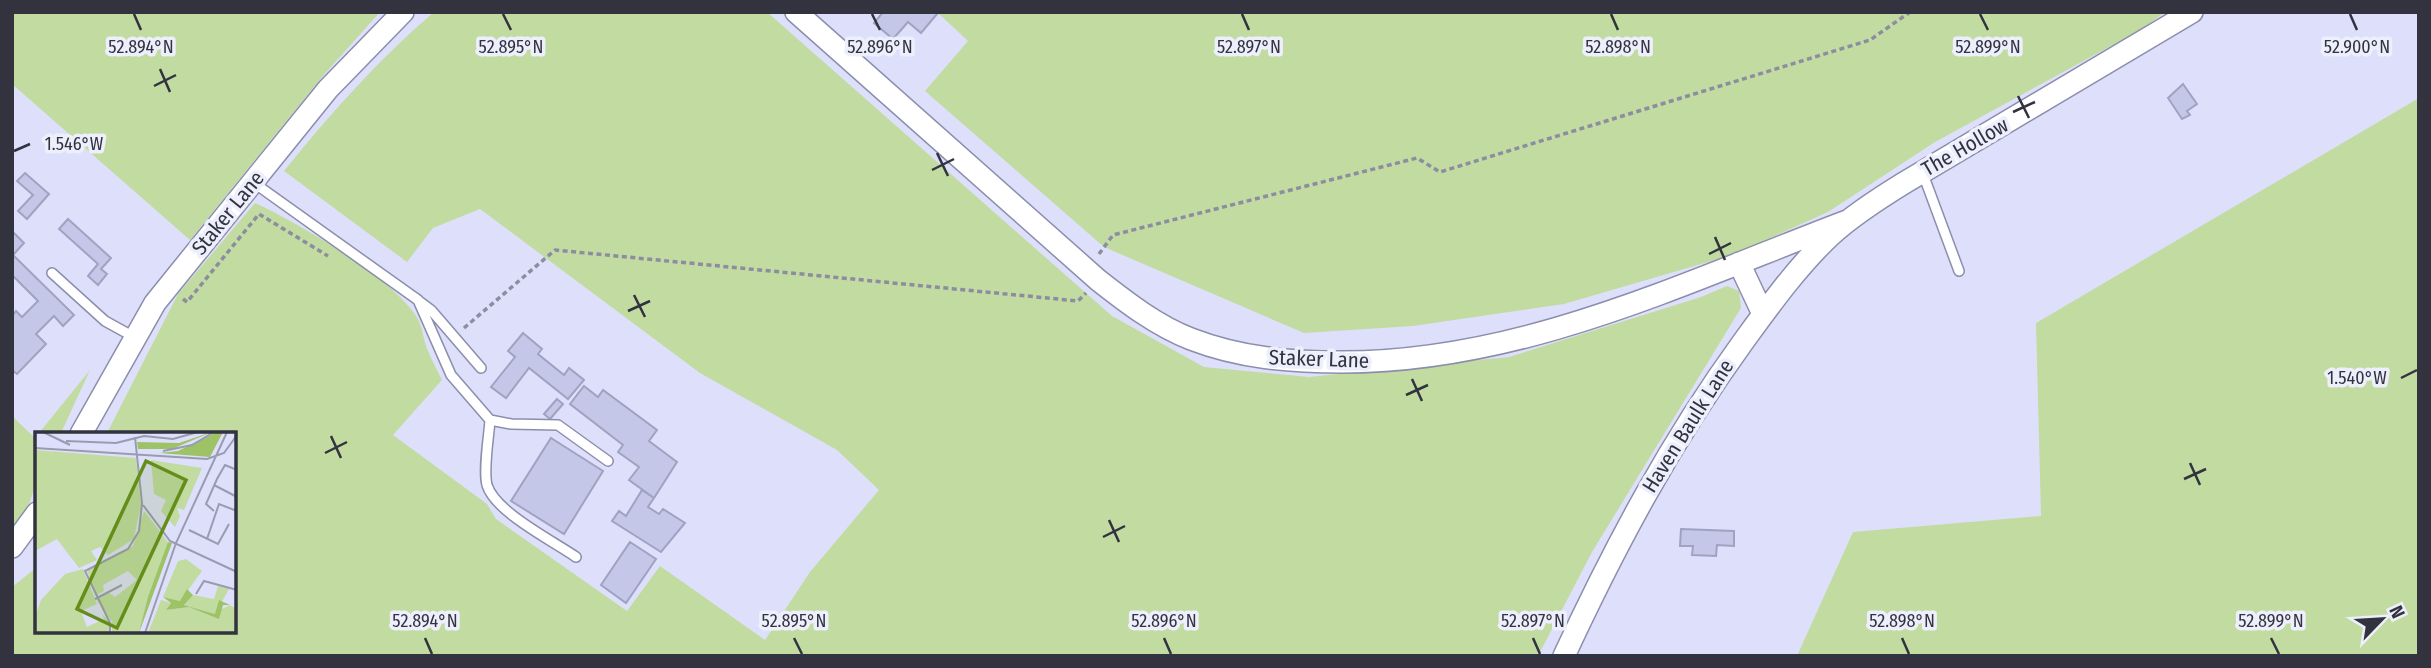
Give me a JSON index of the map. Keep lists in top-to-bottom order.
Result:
{
  "streets": {
    "street": ["The Hollow", "Staker Lane", "Haven Baulk Lane"]
  },
  "crossings": [
    ["The Hollow", "Staker Lane"],
    ["The Hollow", "Haven Baulk Lane"],
    ["Staker Lane", "Haven Baulk Lane"]
  ],
  "north": "top right",
  "coordinates": [
    "52.894°N",
    "52.895°N",
    "52.896°N",
    "52.897°N",
    "52.898°N",
    "52.899°N",
    "52.900°N",
    "1.546°W",
    "1.540°W"
  ]
}
